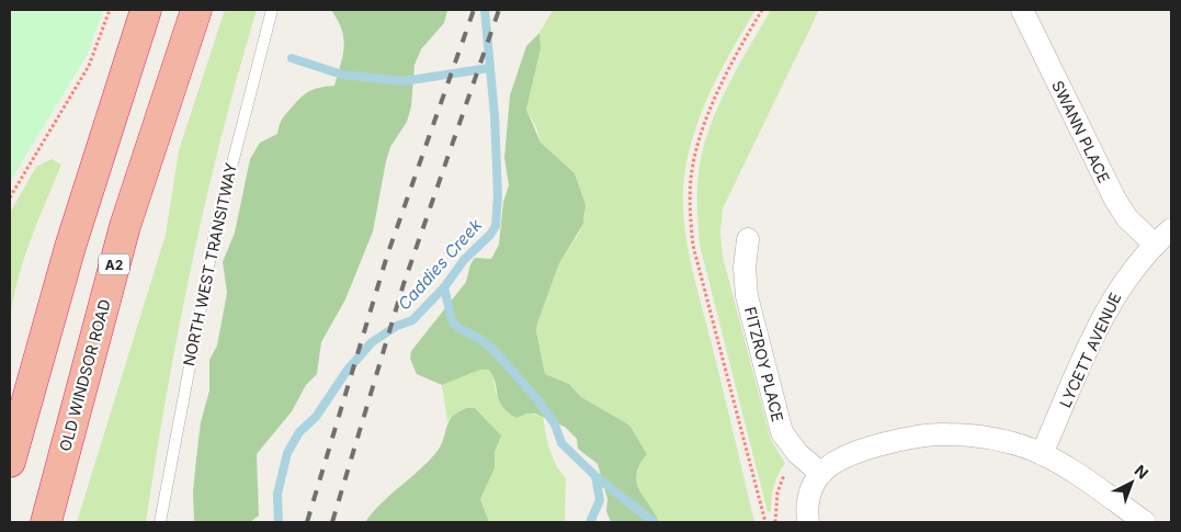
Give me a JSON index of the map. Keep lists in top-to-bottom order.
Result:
{
  "streets": {
    "highway": ["A2", "OLD WINDSOR ROAD"],
    "street": ["SWANN PLACE", "LYCETT AVENUE", "FITZROY PLACE"],
    "lane": ["NORTH WEST TRANSITWAY"]
  },
  "crossings": [
    ["SWANN PLACE", "LYCETT AVENUE"]
  ],
  "water": ["Caddies Creek"],
  "north": "top right"
}
